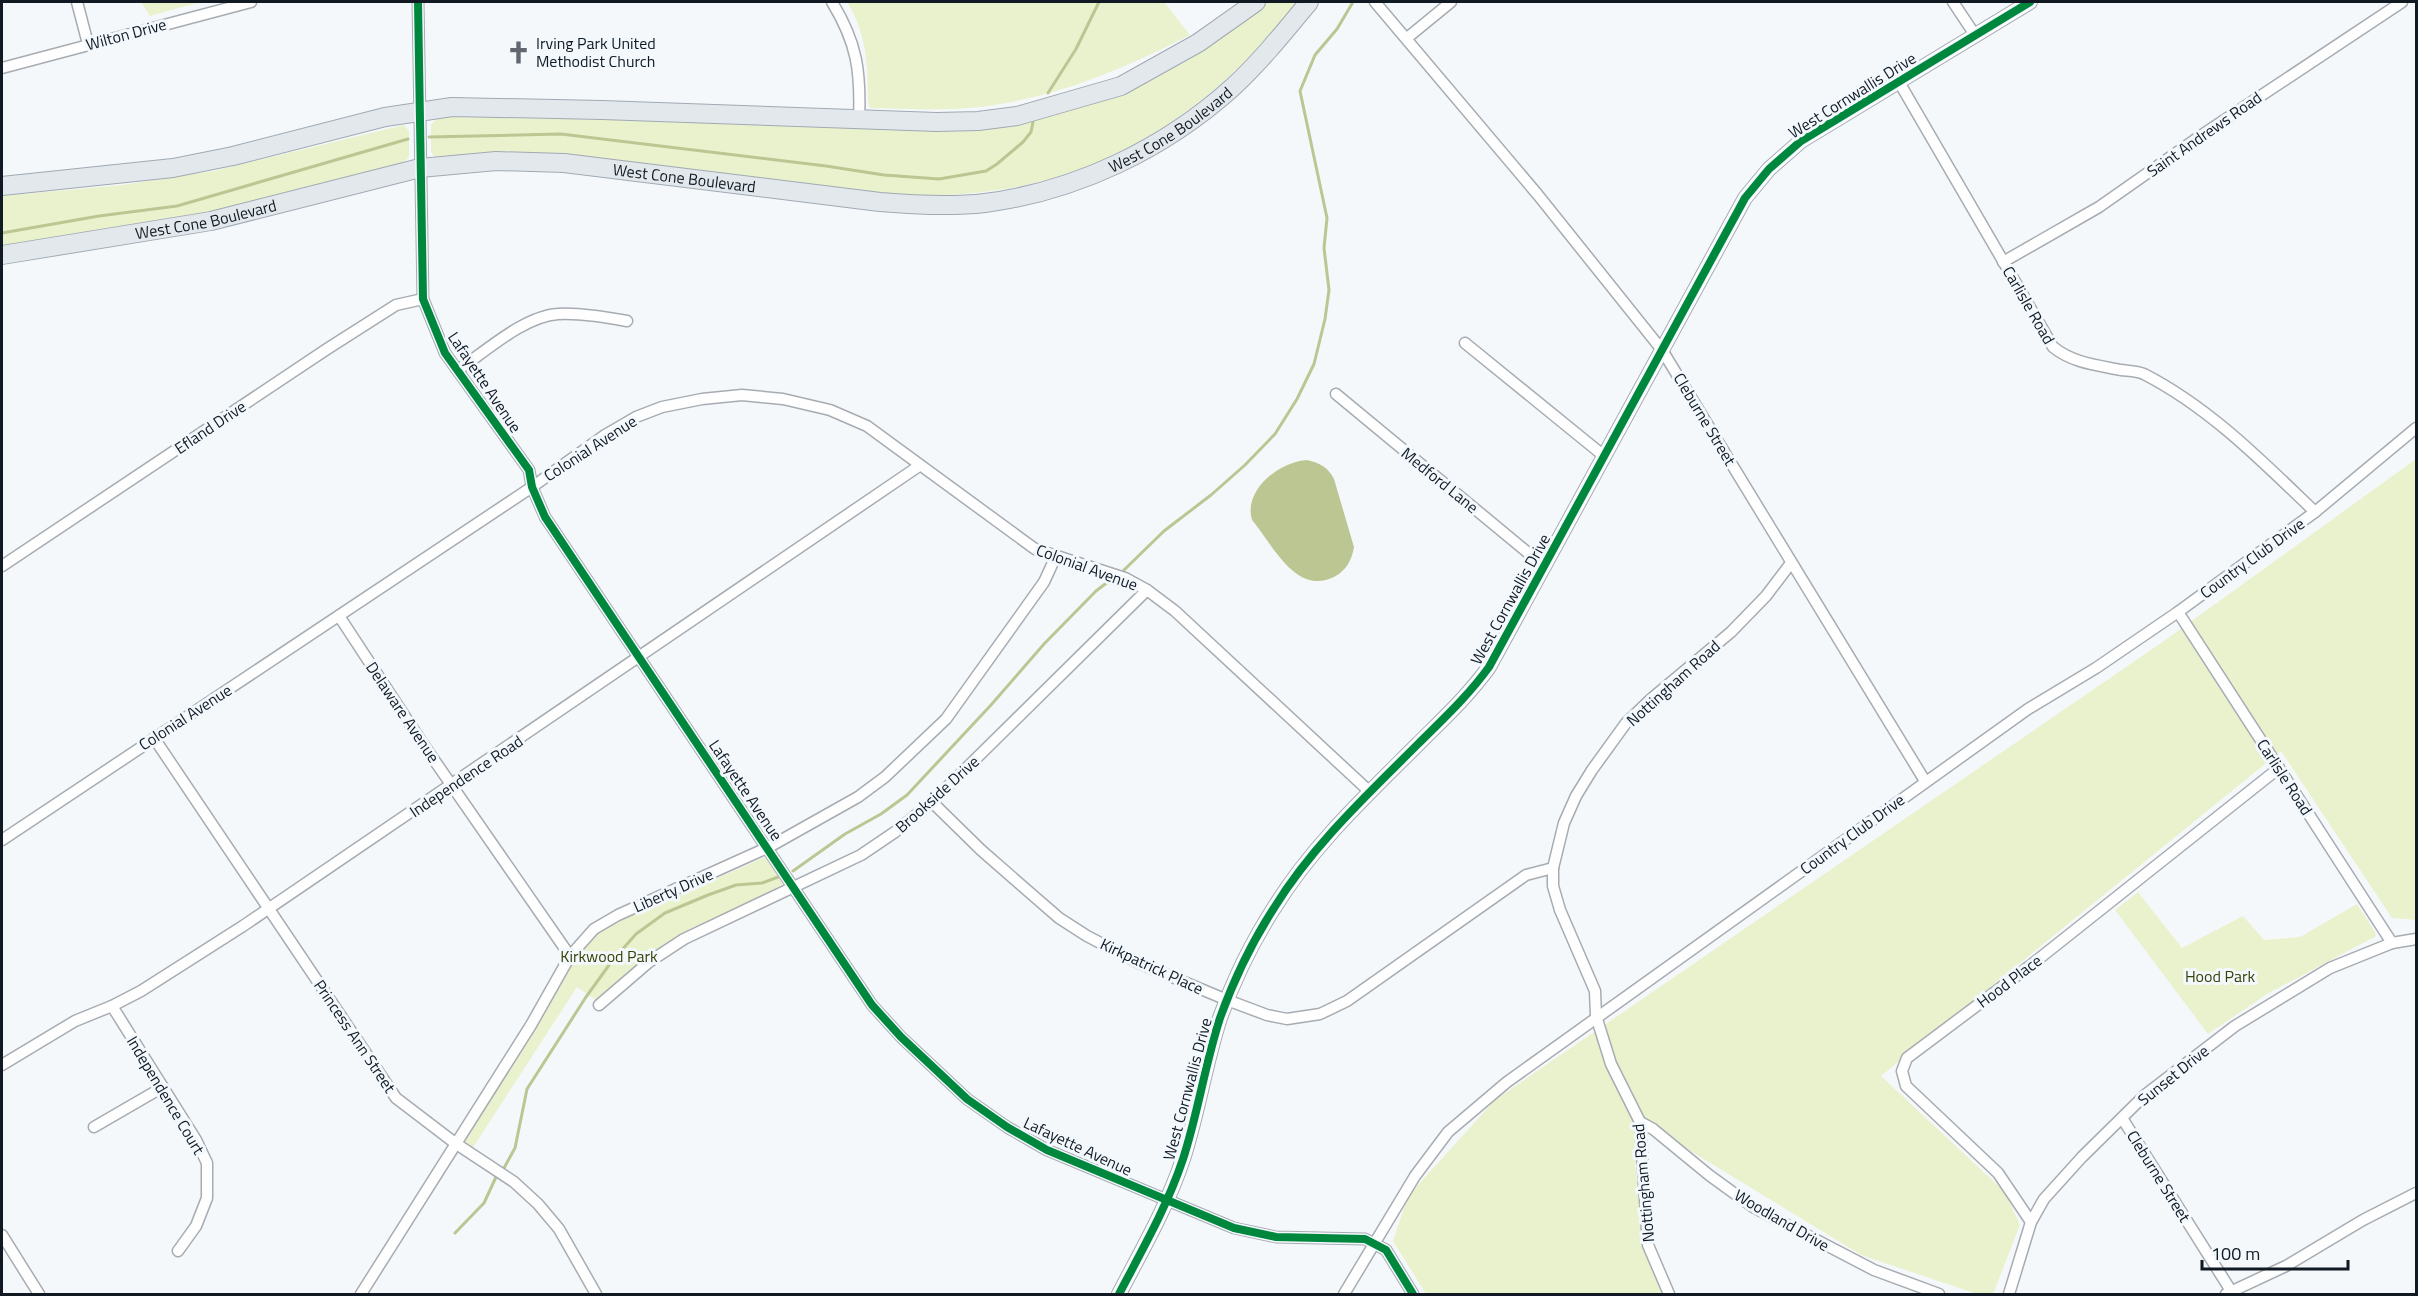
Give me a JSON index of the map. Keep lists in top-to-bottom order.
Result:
{
  "streets": {
    "main road": ["West Cone Boulevard"],
    "street": [
      "Wilton Drive",
      "West Cornwallis Drive",
      "Saint Andrews Road",
      "Carlisle Road",
      "Lafayette Avenue",
      "Cleburne Street",
      "Efland Drive",
      "Colonial Avenue",
      "Medford Lane",
      "Country Club Drive",
      "Nottingham Road",
      "Delaware Avenue",
      "Independence Road",
      "Brookside Drive",
      "Liberty Drive",
      "Kirkpatrick Place",
      "Hood Place",
      "Princess Ann Street",
      "Sunset Drive",
      "Independence Court",
      "Woodland Drive"
    ]
  },
  "crossings": [
    ["West Cornwallis Drive", "Carlisle Road"],
    ["West Cornwallis Drive", "Lafayette Avenue"],
    ["West Cornwallis Drive", "Cleburne Street"],
    ["West Cornwallis Drive", "Colonial Avenue"],
    ["West Cornwallis Drive", "Medford Lane"],
    ["West Cornwallis Drive", "Kirkpatrick Place"],
    ["West Cone Boulevard", "Lafayette Avenue"],
    ["Saint Andrews Road", "Carlisle Road"],
    ["Carlisle Road", "Country Club Drive"],
    ["Carlisle Road", "Hood Place"],
    ["Carlisle Road", "Sunset Drive"],
    ["Lafayette Avenue", "Efland Drive"],
    ["Lafayette Avenue", "Colonial Avenue"],
    ["Lafayette Avenue", "Country Club Drive"],
    ["Lafayette Avenue", "Independence Road"],
    ["Lafayette Avenue", "Brookside Drive"],
    ["Lafayette Avenue", "Liberty Drive"],
    ["Cleburne Street", "Country Club Drive"],
    ["Cleburne Street", "Nottingham Road"],
    ["Cleburne Street", "Sunset Drive"],
    ["Colonial Avenue", "Delaware Avenue"],
    ["Colonial Avenue", "Independence Road"],
    ["Colonial Avenue", "Brookside Drive"],
    ["Colonial Avenue", "Liberty Drive"],
    ["Colonial Avenue", "Princess Ann Street"],
    ["Country Club Drive", "Nottingham Road"],
    ["Nottingham Road", "Kirkpatrick Place"],
    ["Nottingham Road", "Woodland Drive"],
    ["Delaware Avenue", "Independence Road"],
    ["Delaware Avenue", "Liberty Drive"],
    ["Independence Road", "Princess Ann Street"],
    ["Independence Road", "Independence Court"],
    ["Brookside Drive", "Kirkpatrick Place"],
    ["Liberty Drive", "Princess Ann Street"],
    ["Hood Place", "Sunset Drive"]
  ],
  "parks": ["Kirkwood Park", "Hood Park"],
  "places": {
    "church": ["Irving Park United Methodist Church"]
  },
  "scale_bar": "100 m"
}
